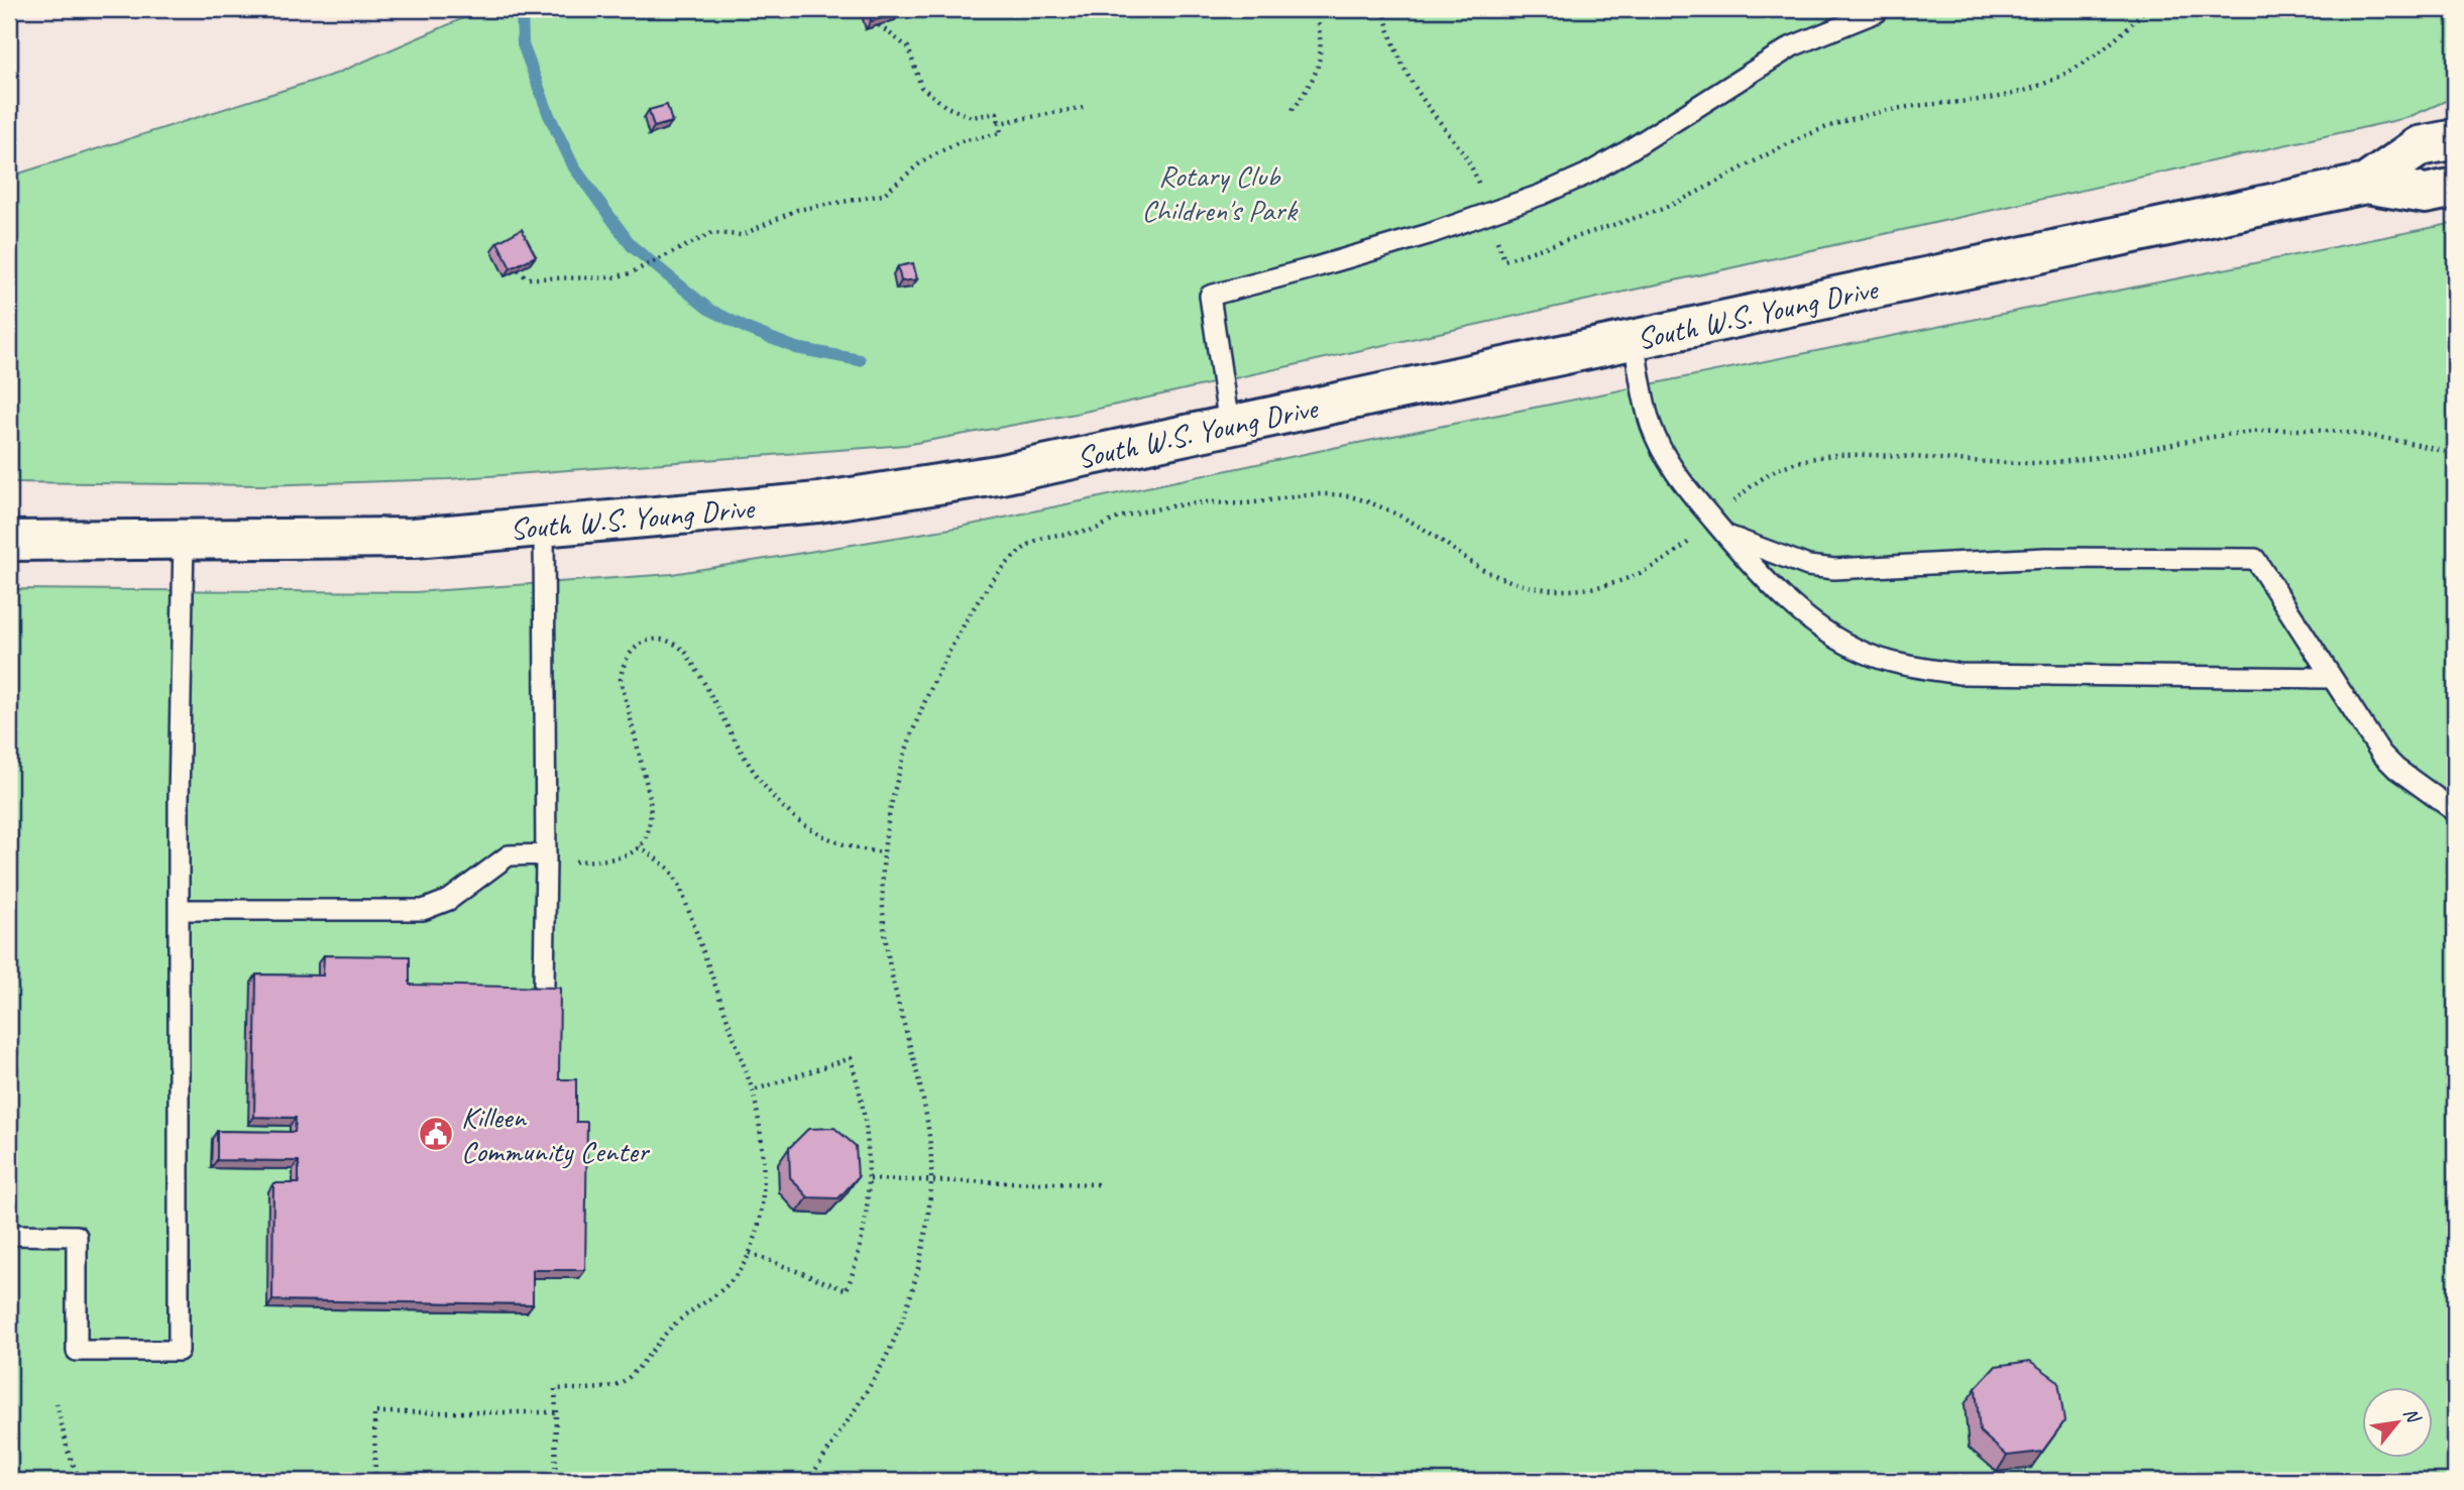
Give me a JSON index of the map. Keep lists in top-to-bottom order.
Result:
{
  "streets": {
    "main road": ["South W.S. Young Drive"]
  },
  "parks": ["Rotary Club Children's Park"],
  "places": {
    "public building": ["Killeen Community Center"]
  },
  "north": "top right"
}
